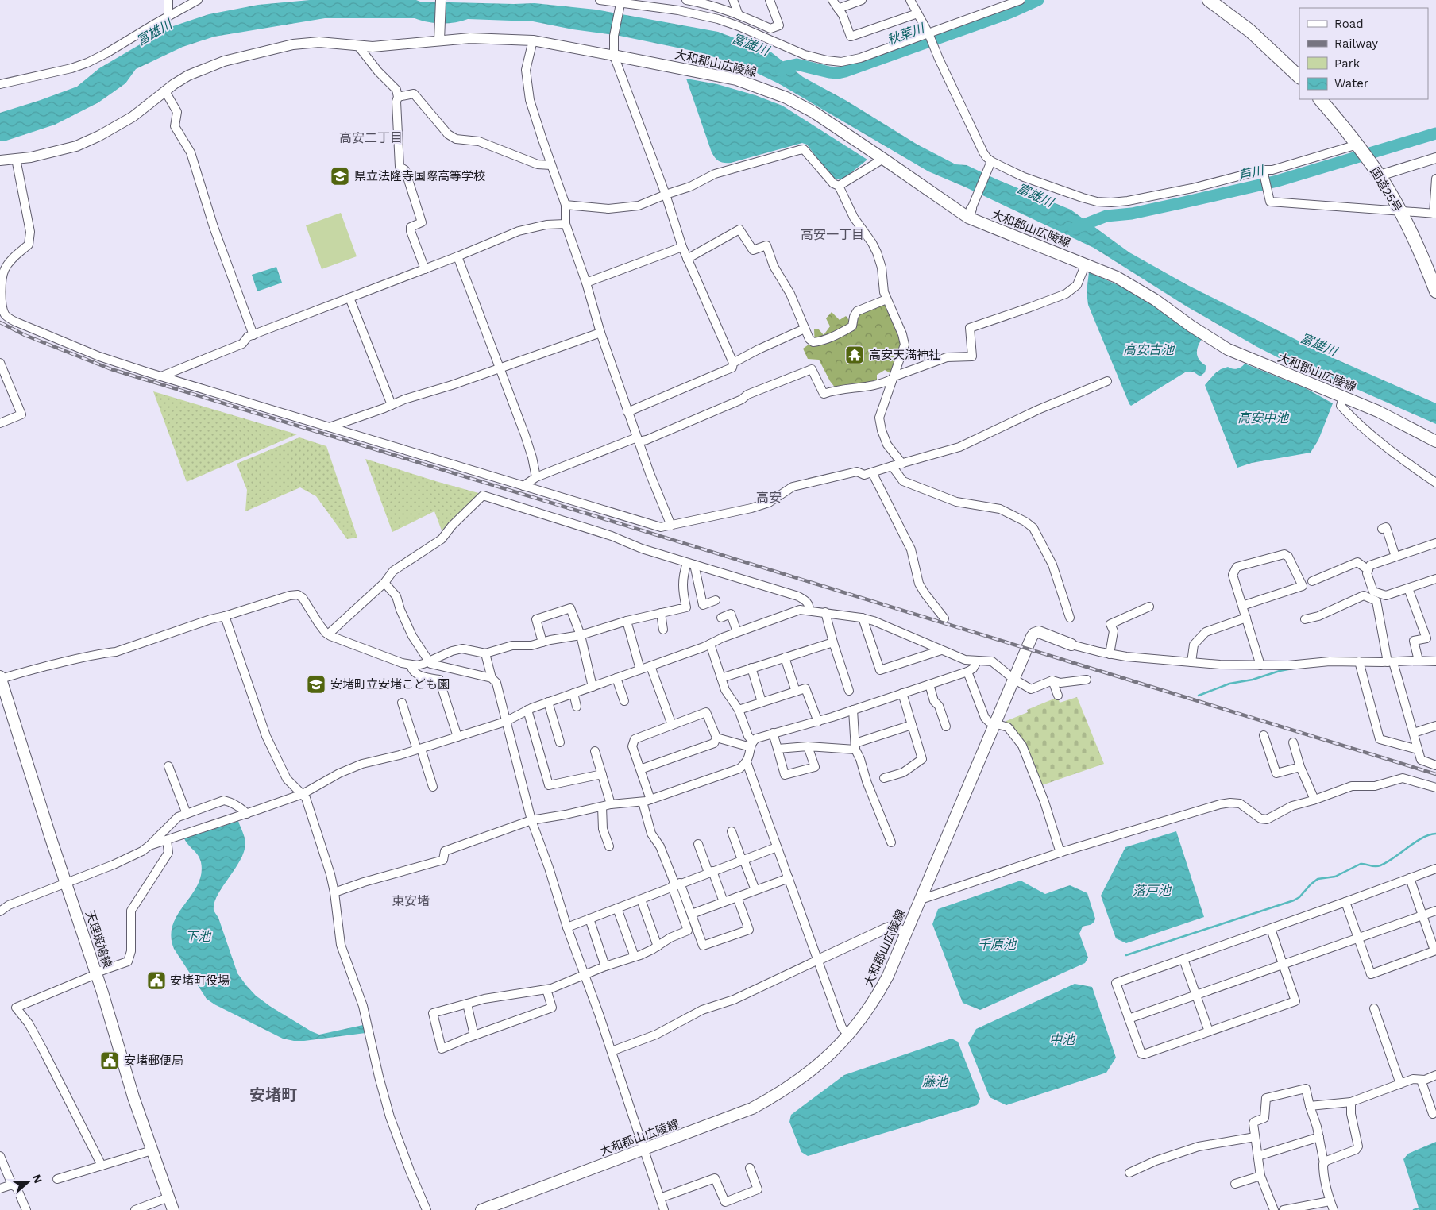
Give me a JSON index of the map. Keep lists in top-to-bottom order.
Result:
{
  "streets": {
    "highway": ["国道25号"],
    "main road": ["大和郡山広陵線", "天理斑鳩線"]
  },
  "districts": [
    "高安二丁目",
    "高安一丁目",
    "高安",
    "東安堵",
    "安堵町"
  ],
  "water": [
    "富雄川",
    "秋葉川",
    "芦川",
    "高安古池",
    "高安中池",
    "落戸池",
    "下池",
    "千原池",
    "中池",
    "藤池"
  ],
  "places": {
    "school or university": ["県立法隆寺国際高等学校", "安堵町立安堵こども園"],
    "temple": ["高安天満神社"],
    "public building": ["安堵町役場", "安堵郵便局"]
  },
  "legend": [
    "Road",
    "Railway",
    "Park",
    "Water"
  ],
  "north": "right"
}
